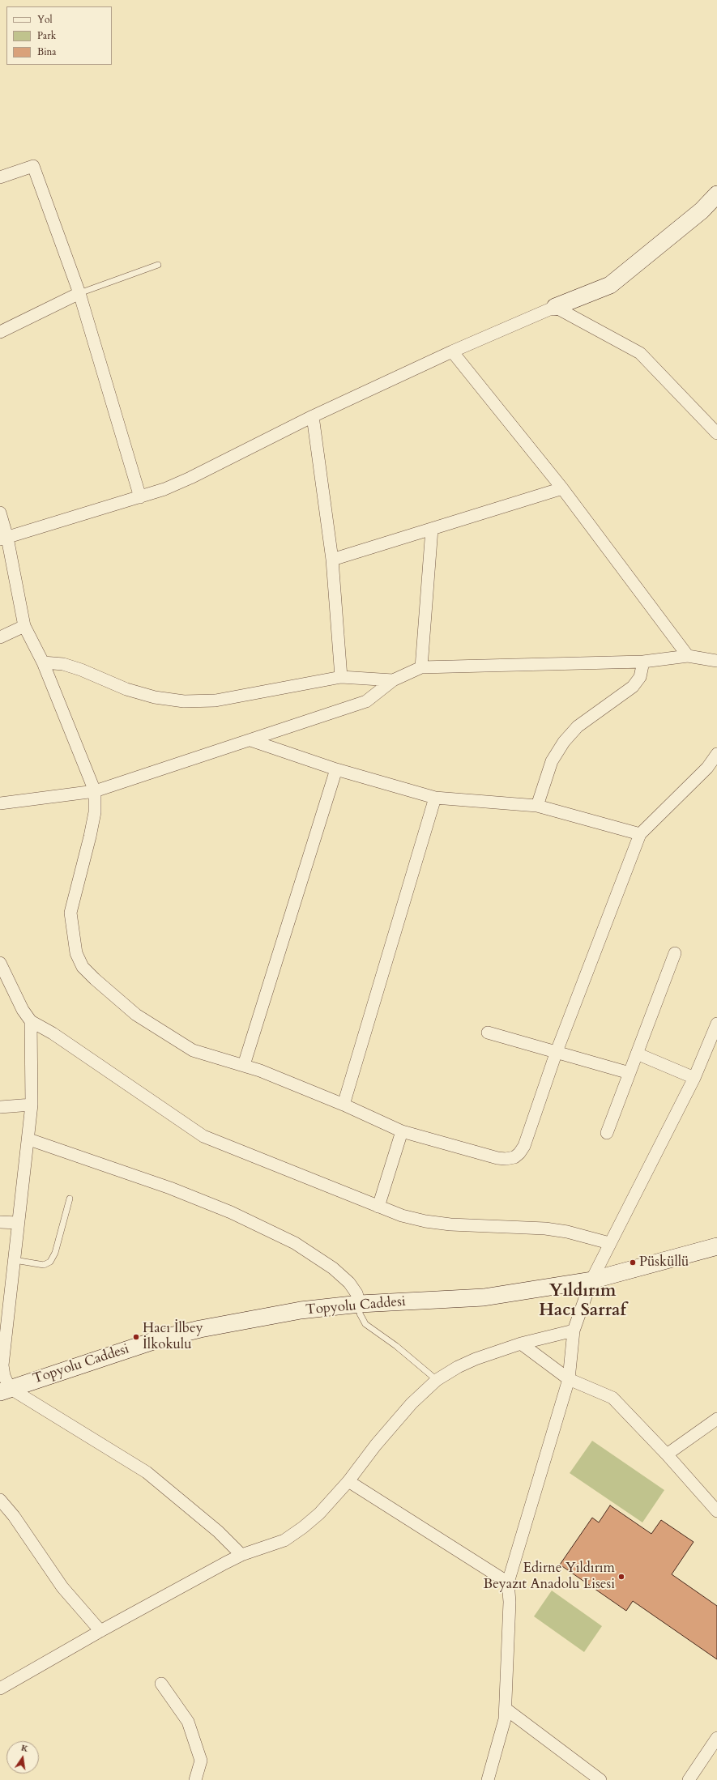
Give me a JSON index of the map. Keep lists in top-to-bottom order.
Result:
{
  "streets": {
    "street": ["Topyolu Caddesi"]
  },
  "districts": ["Yıldırım Hacı Sarraf"],
  "places": ["Püsküllü", "Hacı İlbey İlkokulu", "Edirne Yıldırım Beyazıt Anadolu Lisesi"],
  "legend": ["Yol", "Park", "Bina"],
  "north": "top"
}
